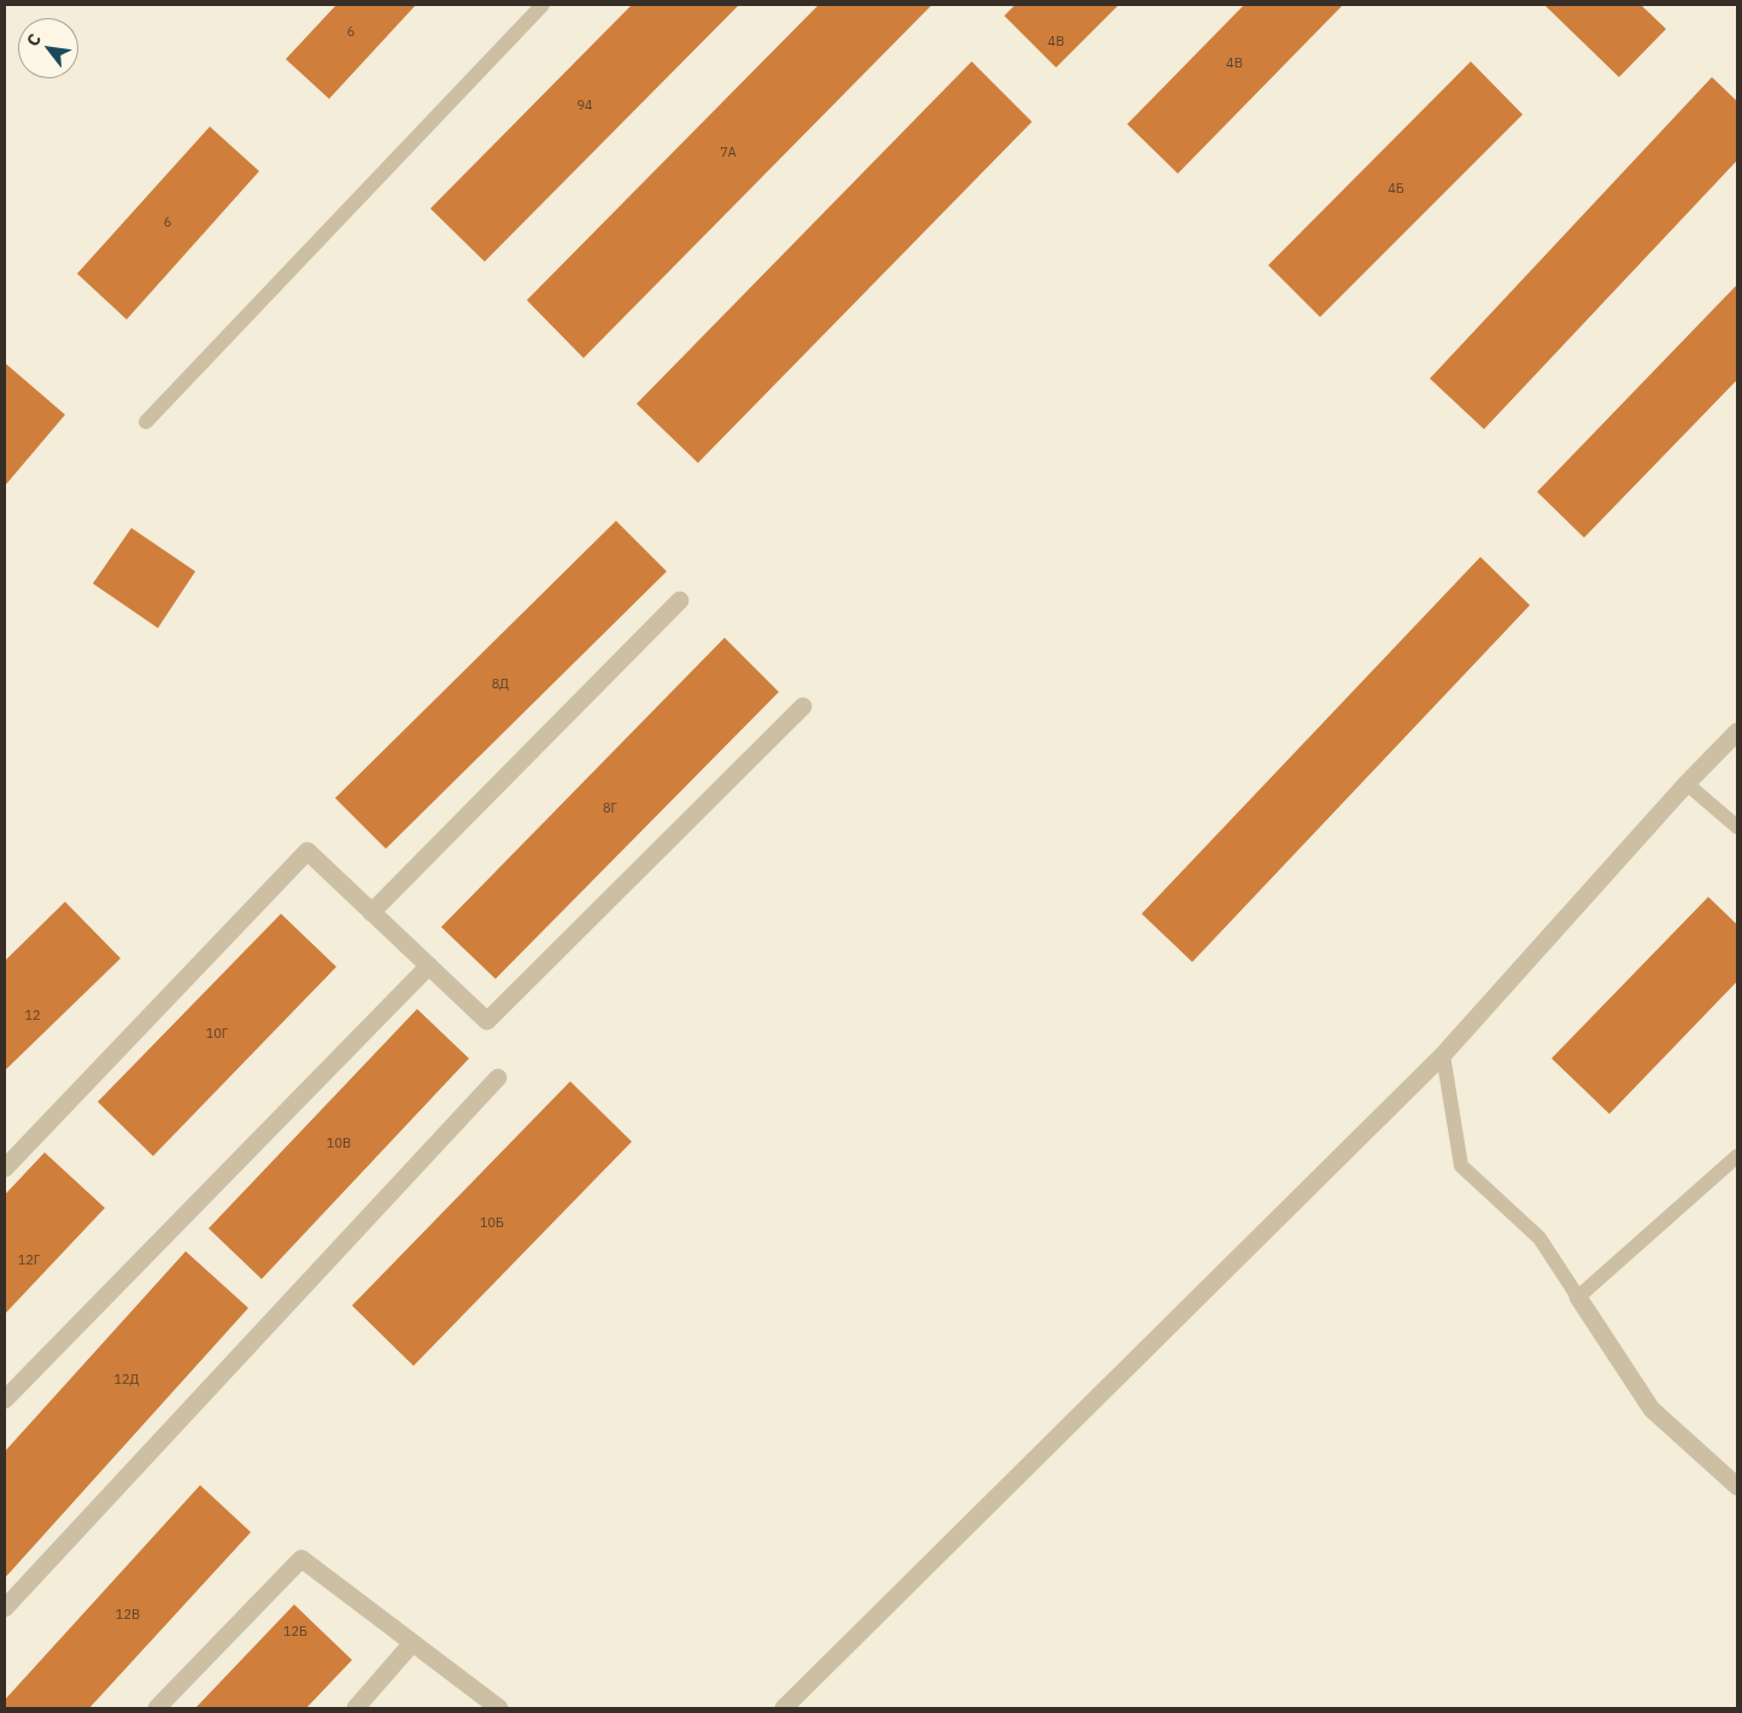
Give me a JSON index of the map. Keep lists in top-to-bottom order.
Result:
{
  "house_numbers": [
    "6",
    "4В",
    "4В",
    "94",
    "7А",
    "4Б",
    "6",
    "8Д",
    "8Г",
    "12",
    "10Г",
    "10В",
    "10Б",
    "12Г",
    "12Д",
    "12В",
    "12Б"
  ],
  "north": "top left"
}
